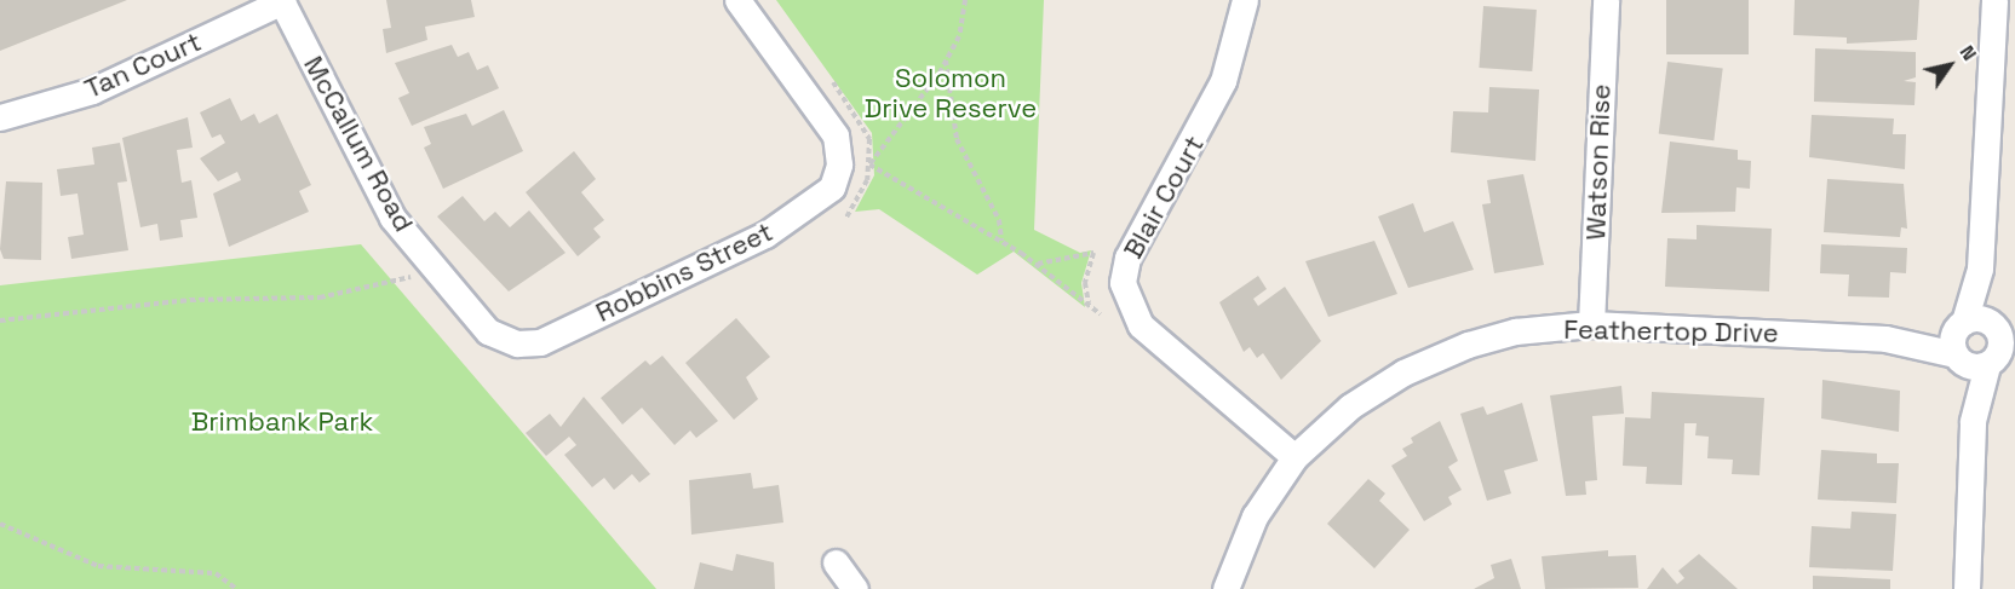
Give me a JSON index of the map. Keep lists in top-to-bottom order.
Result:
{
  "streets": {
    "street": [
      "Tan Court",
      "McCallum Road",
      "Watson Rise",
      "Blair Court",
      "Robbins Street",
      "Feathertop Drive"
    ]
  },
  "crossings": [
    ["Tan Court", "McCallum Road"],
    ["McCallum Road", "Robbins Street"],
    ["Watson Rise", "Feathertop Drive"],
    ["Blair Court", "Feathertop Drive"]
  ],
  "parks": ["Solomon Drive Reserve", "Brimbank Park"],
  "north": "top right"
}
